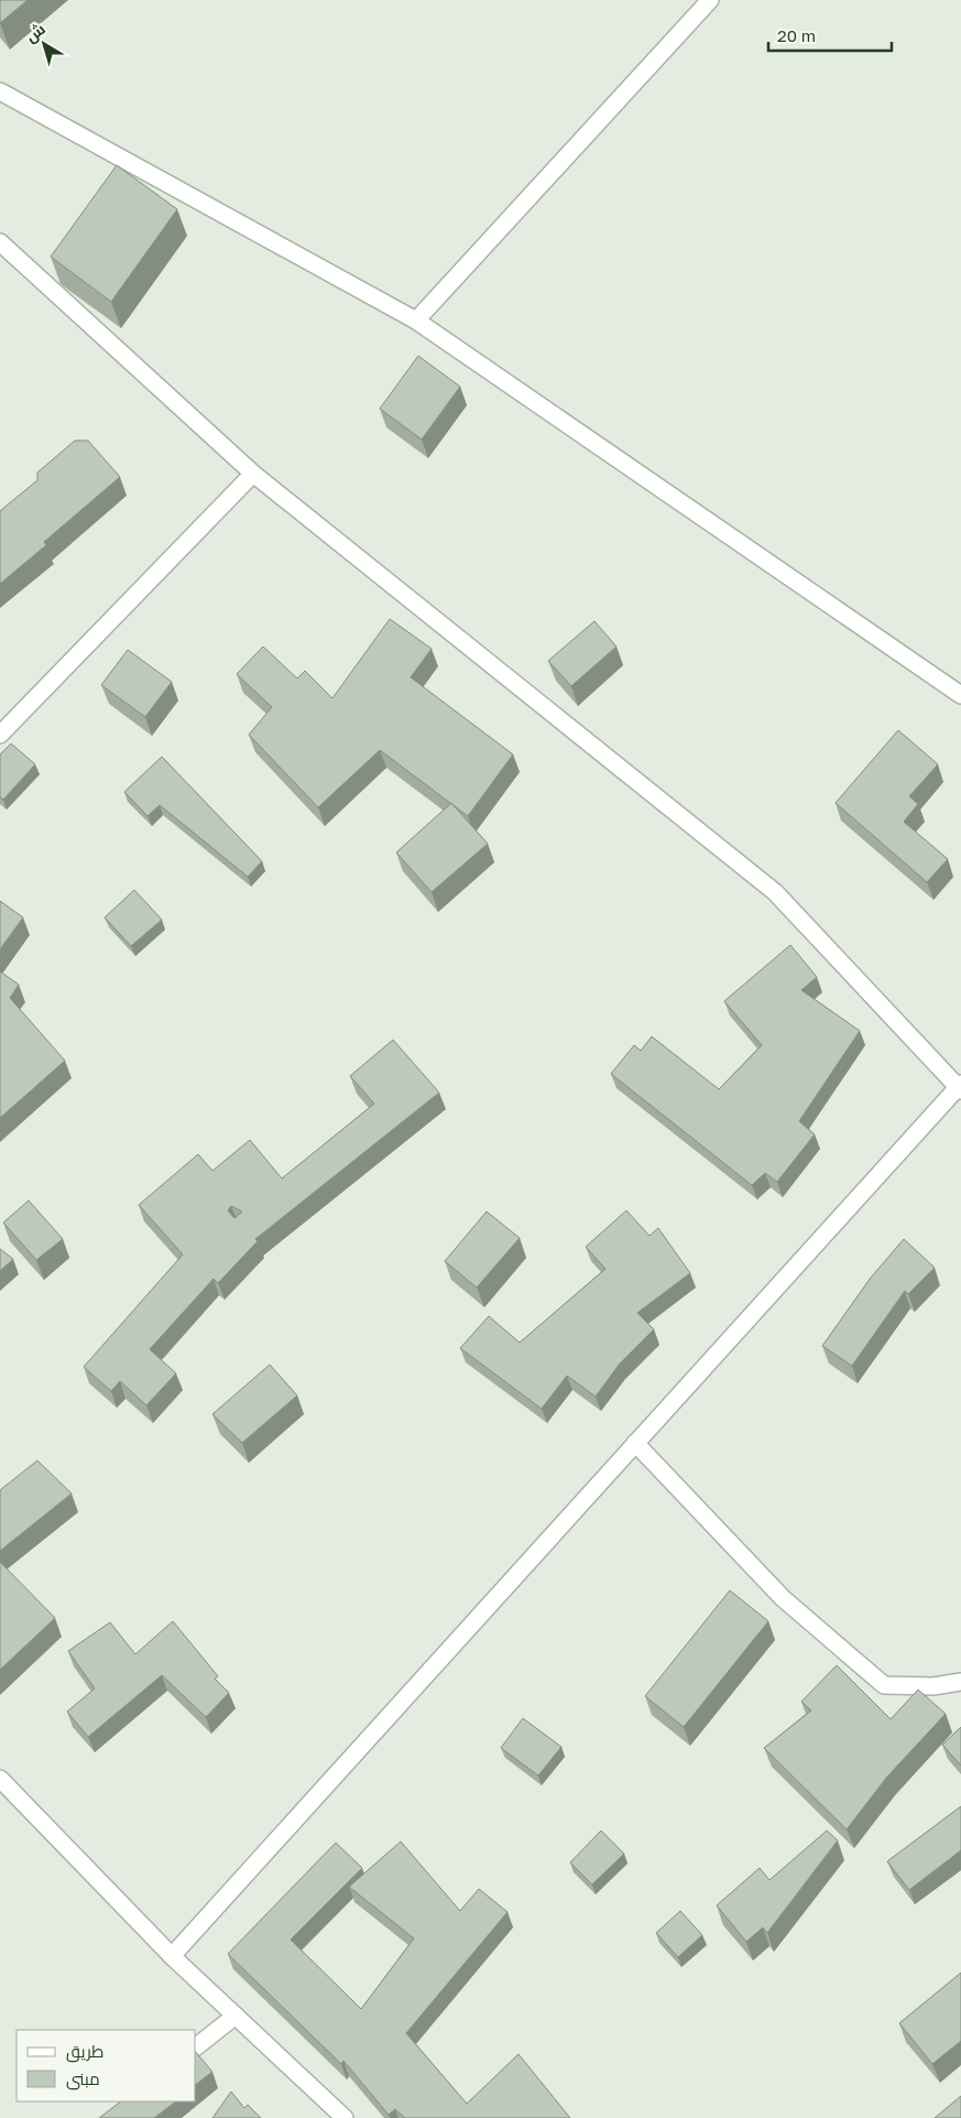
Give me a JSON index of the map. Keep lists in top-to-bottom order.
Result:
{
  "legend": ["طريق", "مبنى"],
  "scale_bar": "20 m",
  "north": "top left"
}
